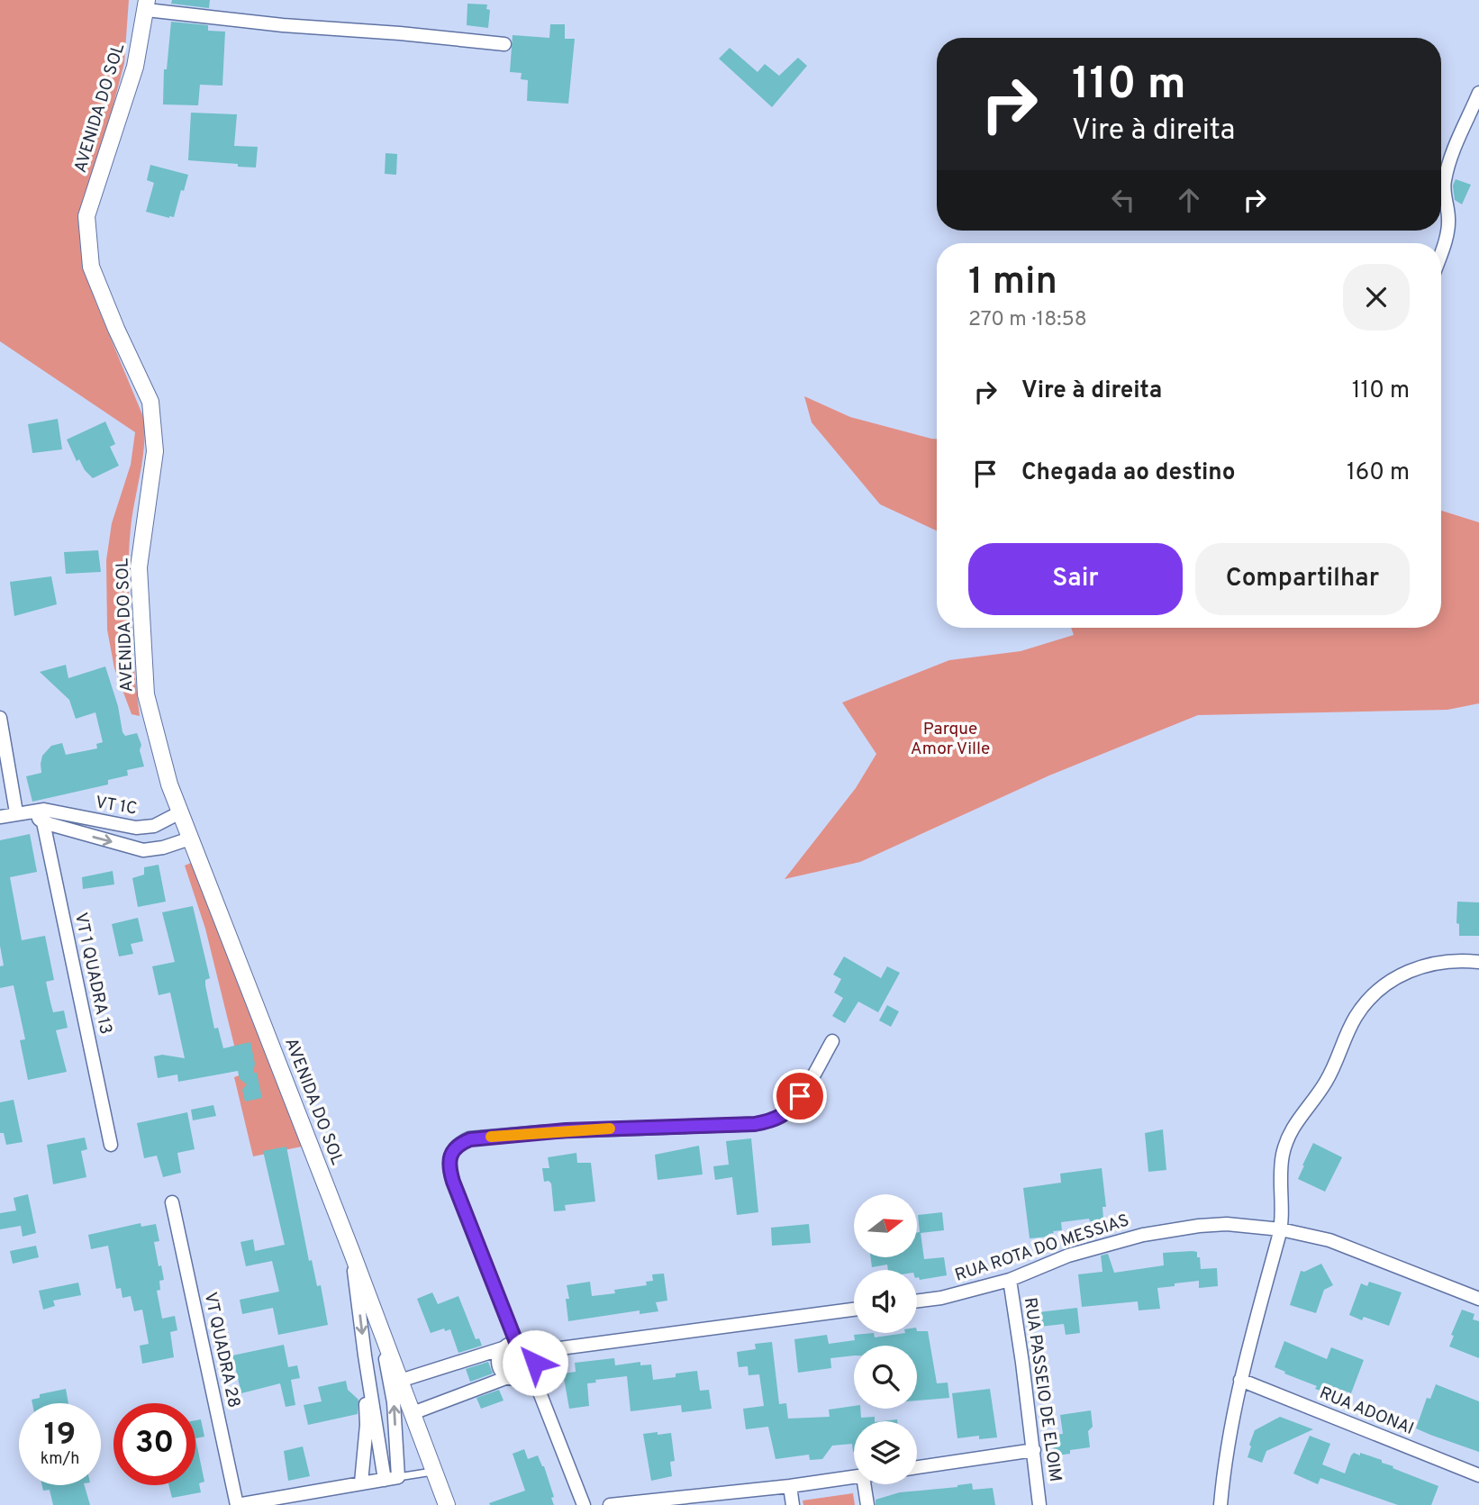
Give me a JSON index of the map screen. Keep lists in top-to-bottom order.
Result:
{
  "streets": {
    "street": [
      "AVENIDA DO SOL",
      "VT 1C",
      "VT 1 QUADRA 13",
      "RUA ROTA DO MESSIAS",
      "VT QUADRA 28",
      "RUA PASSEIO DE ELOIM",
      "RUA ADONAI"
    ]
  },
  "crossings": [
    ["AVENIDA DO SOL", "VT 1C"],
    ["VT 1C", "VT 1 QUADRA 13"],
    ["RUA ROTA DO MESSIAS", "RUA PASSEIO DE ELOIM"]
  ],
  "parks": ["Parque Amor Ville"],
  "north": "right",
  "page": {
    "turn": ["110 m", "Vire à direita"],
    "heading": ["1 min", "270 m · 18:58"],
    "list": [
      {
        "name": "Vire à direita",
        "value": "110 m"
      },
      {
        "name": "Chegada ao destino",
        "value": "160 m"
      }
    ],
    "buttons": ["Sair", "Compartilhar"],
    "speed": "19 km/h",
    "limit": "30"
  }
}
